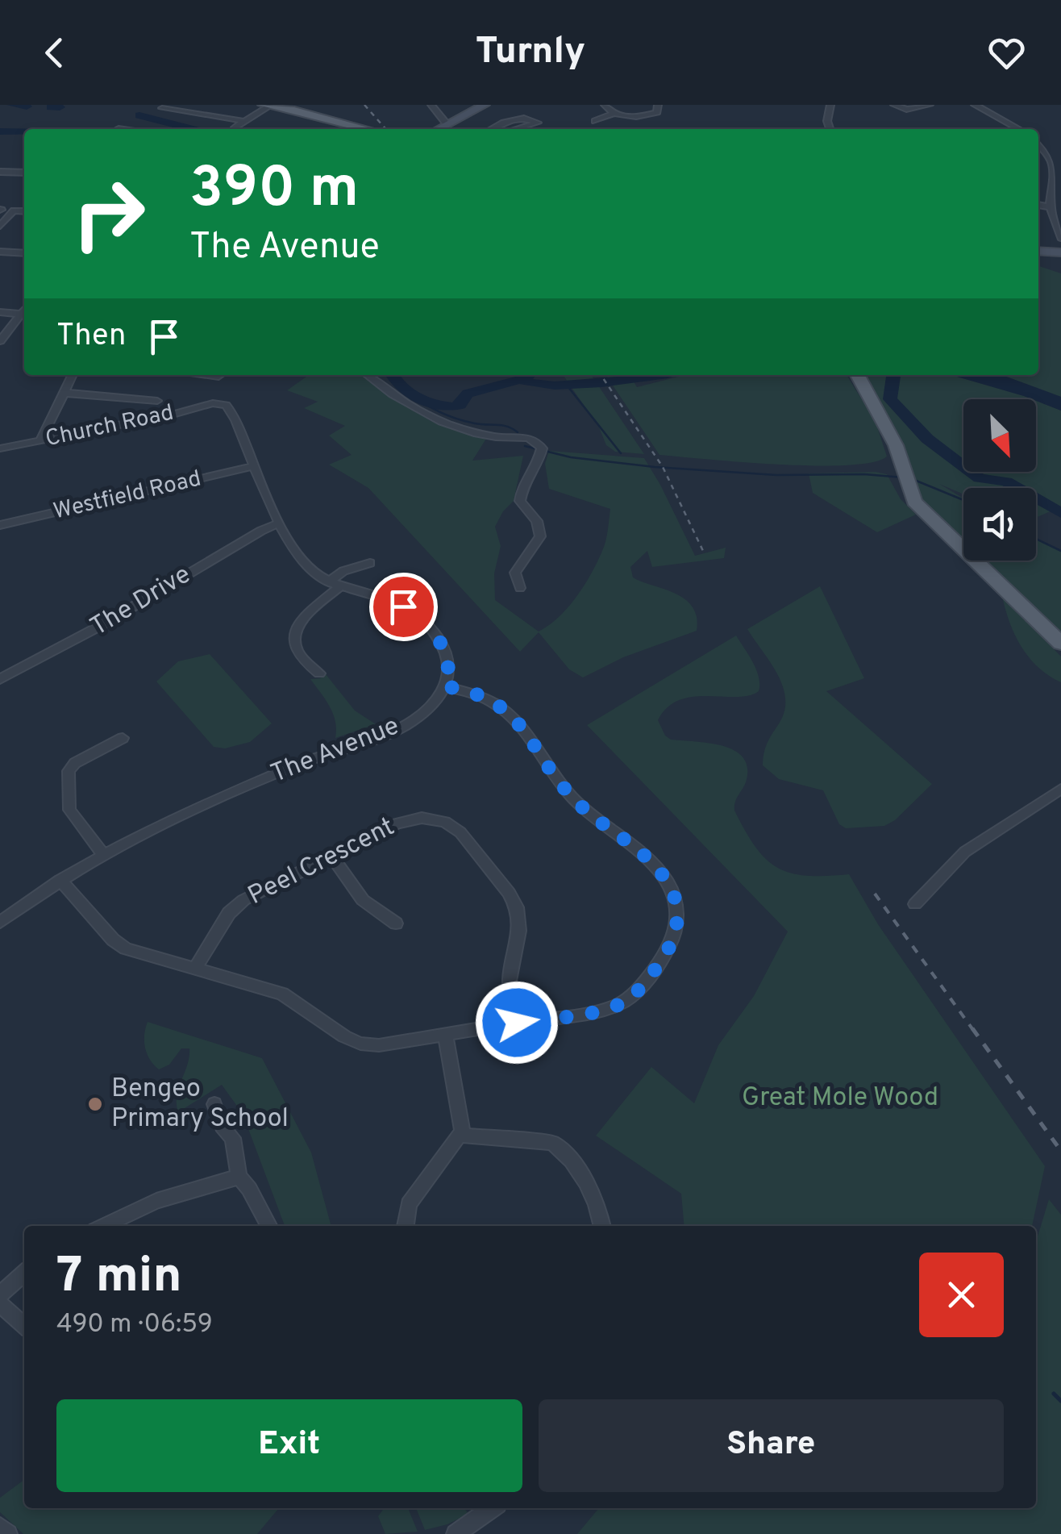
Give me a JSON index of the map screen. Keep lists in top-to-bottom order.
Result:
{
  "streets": {
    "street": [
      "Church Road",
      "Westfield Road",
      "The Drive",
      "The Avenue",
      "Peel Crescent"
    ]
  },
  "crossings": [
    ["Church Road", "Westfield Road"]
  ],
  "parks": ["Great Mole Wood"],
  "places": ["Bengeo Primary School"],
  "north": "bottom right",
  "page": {
    "header": "Turnly",
    "turn": ["390 m", "The Avenue"],
    "then": "Then",
    "heading": ["7 min", "490 m · 06:59"],
    "buttons": ["Exit", "Share"]
  }
}
